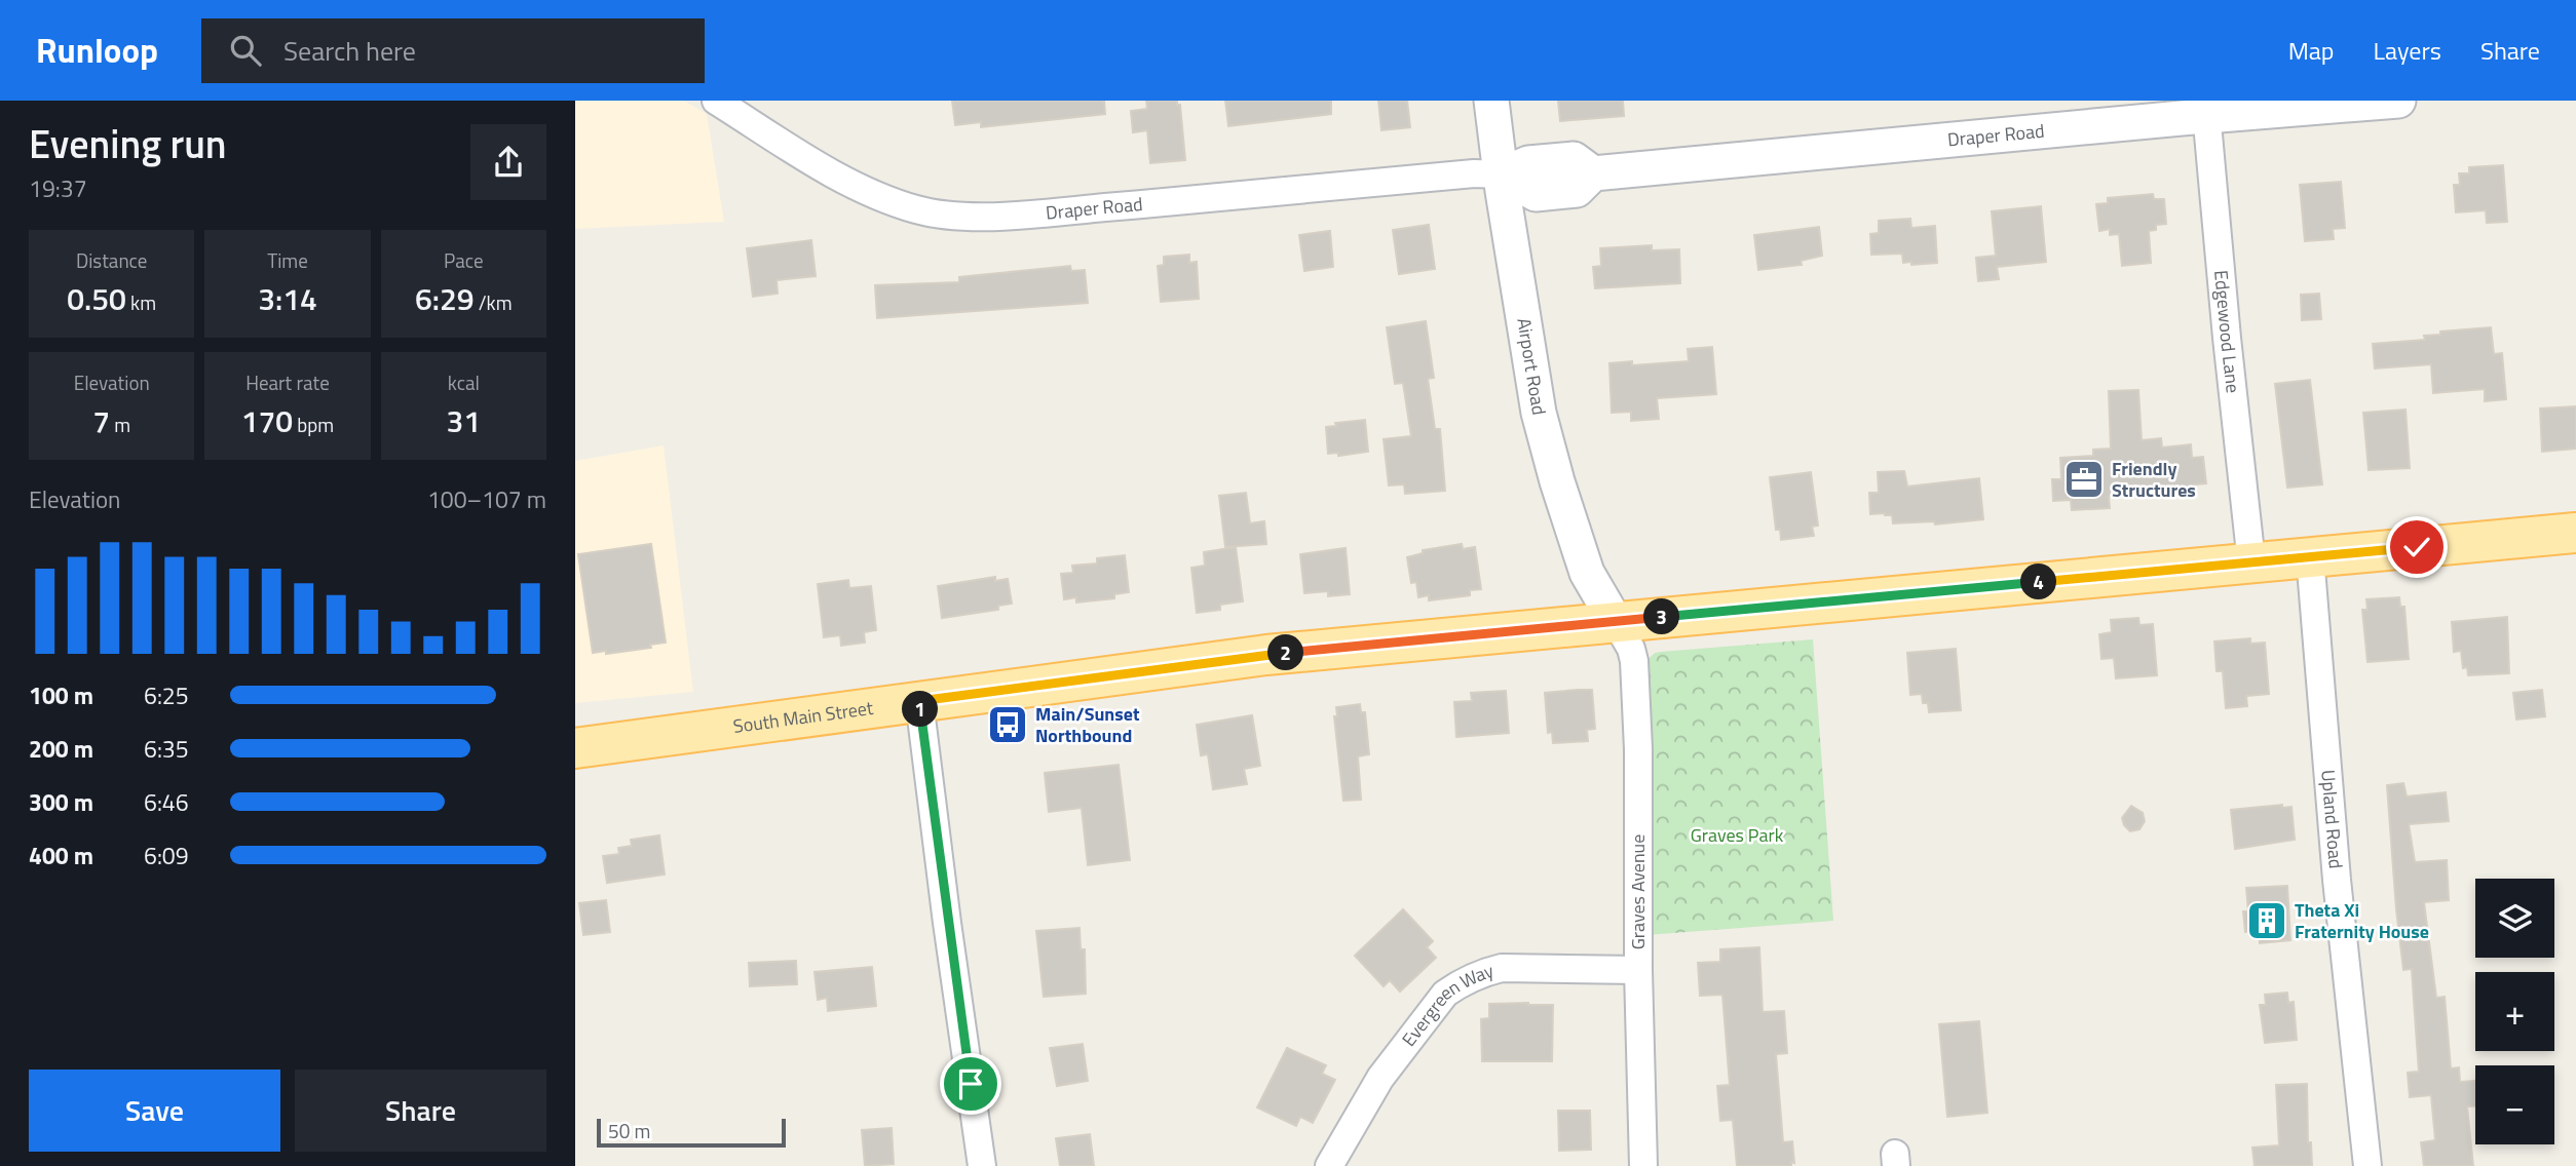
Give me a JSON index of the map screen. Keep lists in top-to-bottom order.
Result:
{
  "streets": {
    "main road": ["South Main Street"],
    "street": [
      "Draper Road",
      "Edgewood Lane",
      "Airport Road",
      "Upland Road",
      "Graves Avenue",
      "Evergreen Way"
    ]
  },
  "crossings": [
    ["Draper Road", "Edgewood Lane"],
    ["Draper Road", "Airport Road"],
    ["Edgewood Lane", "South Main Street"],
    ["Airport Road", "South Main Street"],
    ["Airport Road", "Graves Avenue"],
    ["South Main Street", "Upland Road"],
    ["South Main Street", "Graves Avenue"],
    ["Graves Avenue", "Evergreen Way"]
  ],
  "parks": ["Graves Park"],
  "places": {
    "office": ["Friendly Structures"],
    "bus stop": ["Main/Sunset Northbound"],
    "building": ["Theta Xi Fraternity House"]
  },
  "scale_bar": "50 m",
  "page": {
    "header": "Runloop",
    "search": "Search here",
    "nav": ["Map", "Layers", "Share"],
    "heading": ["Evening run", "19:37"],
    "stats": [
      ["Distance", "0.50 km"],
      ["Time", "3:14"],
      ["Pace", "6:29 /km"],
      ["Elevation", "7 m"],
      ["Heart rate", "170 bpm"],
      ["kcal", "31"]
    ],
    "chart": ["Elevation", "100–107 m"],
    "pins": [
      "4",
      "3",
      "2",
      "1"
    ],
    "list": [
      {
        "name": "100 m",
        "note": "6:25"
      },
      {
        "name": "200 m",
        "note": "6:35"
      },
      {
        "name": "300 m",
        "note": "6:46"
      },
      {
        "name": "400 m",
        "note": "6:09"
      }
    ],
    "map_buttons": ["+", "−"],
    "buttons": ["Save", "Share"],
    "scale": "50 m"
  }
}
